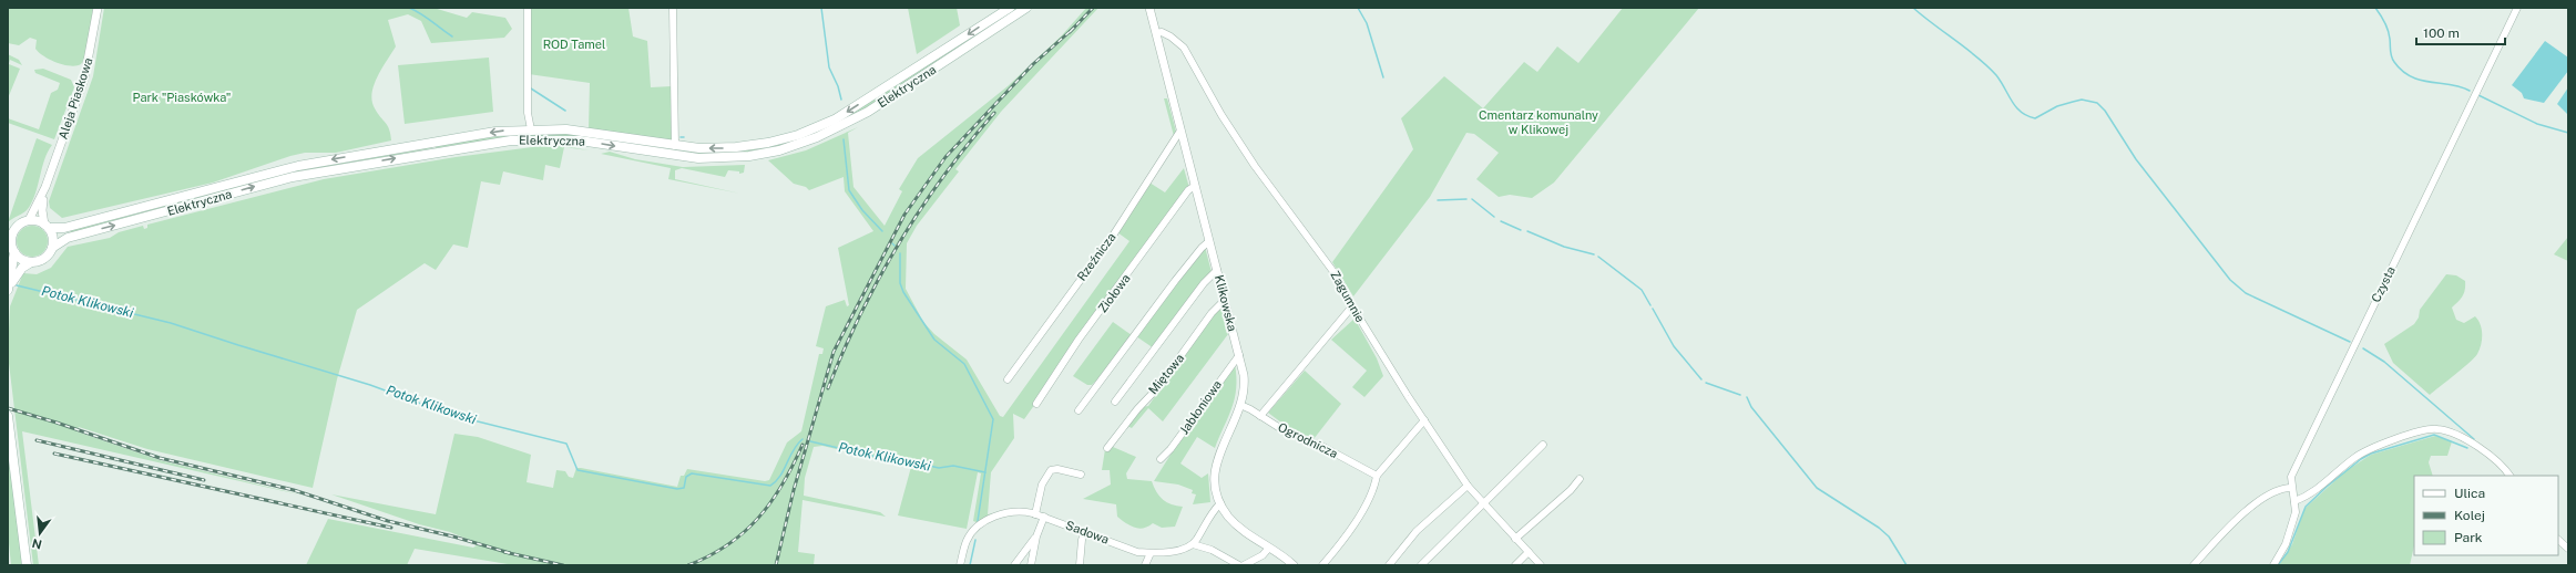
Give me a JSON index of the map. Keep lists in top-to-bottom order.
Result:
{
  "streets": {
    "main road": ["Elektryczna"],
    "street": [
      "Aleja Piaskowa",
      "Rzeźnicza",
      "Czysta",
      "Ziołowa",
      "Zagumnie",
      "Klikowska",
      "Miętowa",
      "Jabłoniowa",
      "Ogrodnicza",
      "Sadowa"
    ]
  },
  "crossings": [
    ["Elektryczna", "Aleja Piaskowa"],
    ["Rzeźnicza", "Klikowska"],
    ["Ziołowa", "Klikowska"],
    ["Zagumnie", "Klikowska"],
    ["Klikowska", "Miętowa"],
    ["Klikowska", "Jabłoniowa"],
    ["Klikowska", "Ogrodnicza"]
  ],
  "water": ["Potok Klikowski"],
  "parks": ["ROD Tamel", "Park \"Piaskówka\"", "Cmentarz komunalny w Klikowej"],
  "legend": ["Ulica", "Kolej", "Park"],
  "scale_bar": "100 m",
  "north": "bottom"
}
